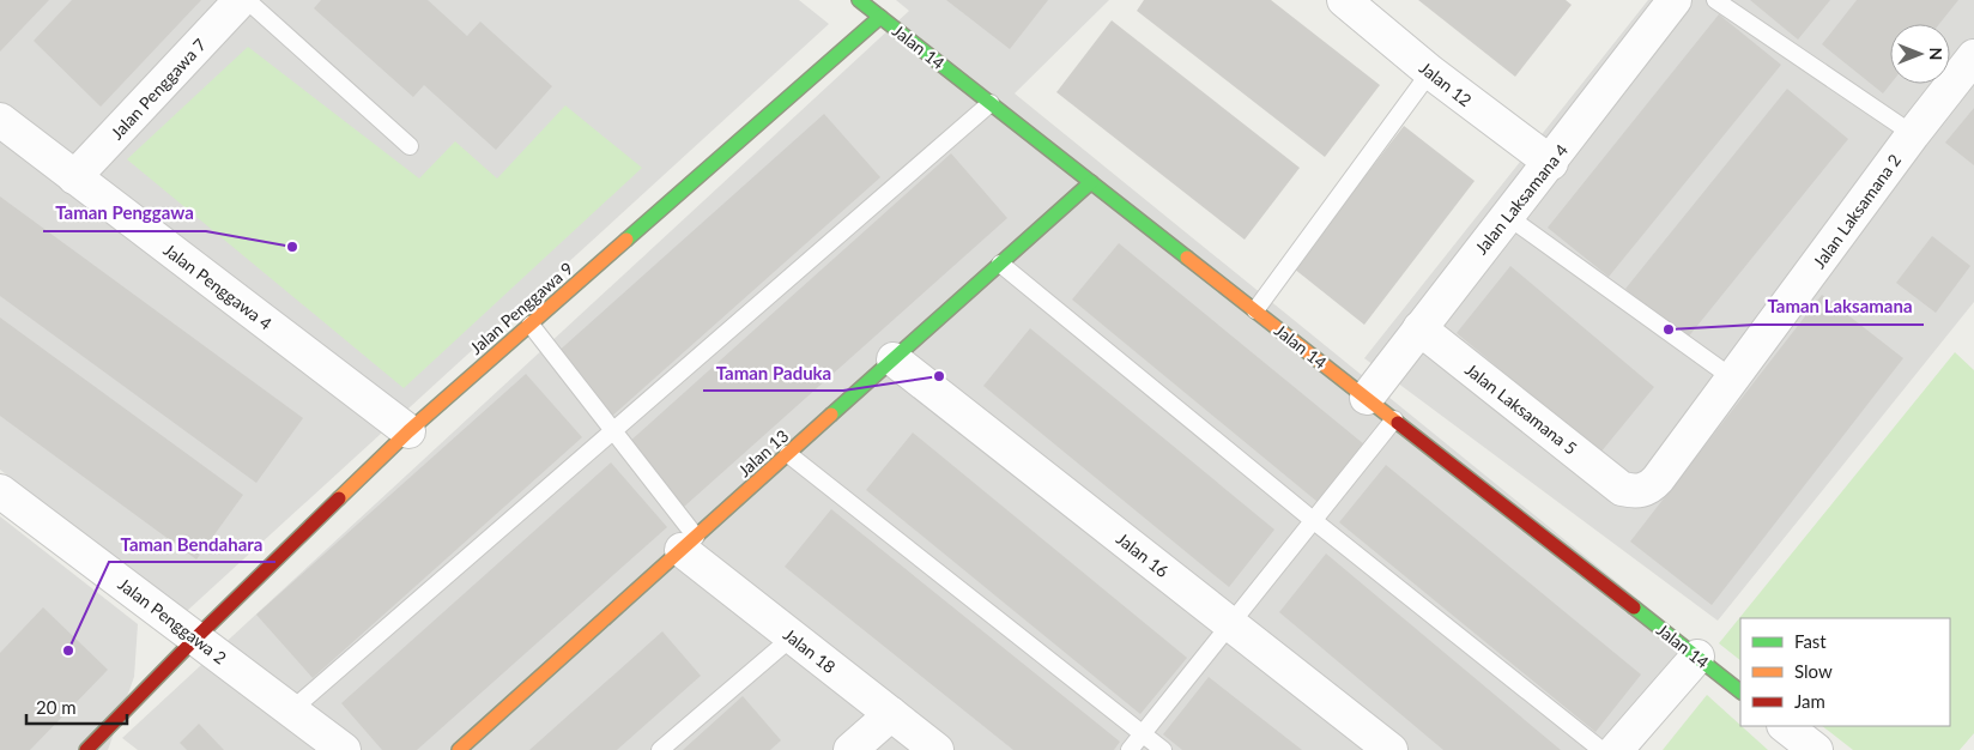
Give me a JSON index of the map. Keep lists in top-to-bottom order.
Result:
{
  "streets": {
    "street": [
      "Jalan 14",
      "Jalan 12",
      "Jalan Penggawa 7",
      "Jalan Laksamana 4",
      "Jalan Laksamana 2",
      "Jalan Penggawa 4",
      "Jalan Penggawa 9",
      "Jalan Laksamana 5",
      "Jalan 13",
      "Jalan 16",
      "Jalan Penggawa 2",
      "Jalan 18"
    ]
  },
  "crossings": [
    ["Jalan 14", "Jalan Laksamana 4"],
    ["Jalan 14", "Jalan Penggawa 9"],
    ["Jalan 14", "Jalan 13"],
    ["Jalan 12", "Jalan Laksamana 4"],
    ["Jalan Penggawa 7", "Jalan Penggawa 4"],
    ["Jalan Laksamana 4", "Jalan Laksamana 5"],
    ["Jalan Laksamana 2", "Jalan Laksamana 5"],
    ["Jalan Penggawa 4", "Jalan Penggawa 9"],
    ["Jalan Penggawa 9", "Jalan Penggawa 2"],
    ["Jalan 13", "Jalan 16"],
    ["Jalan 13", "Jalan 18"]
  ],
  "places": [
    "Taman Penggawa",
    "Taman Laksamana",
    "Taman Paduka",
    "Taman Bendahara"
  ],
  "legend": ["Fast", "Slow", "Jam"],
  "scale_bar": "20 m",
  "north": "right"
}
